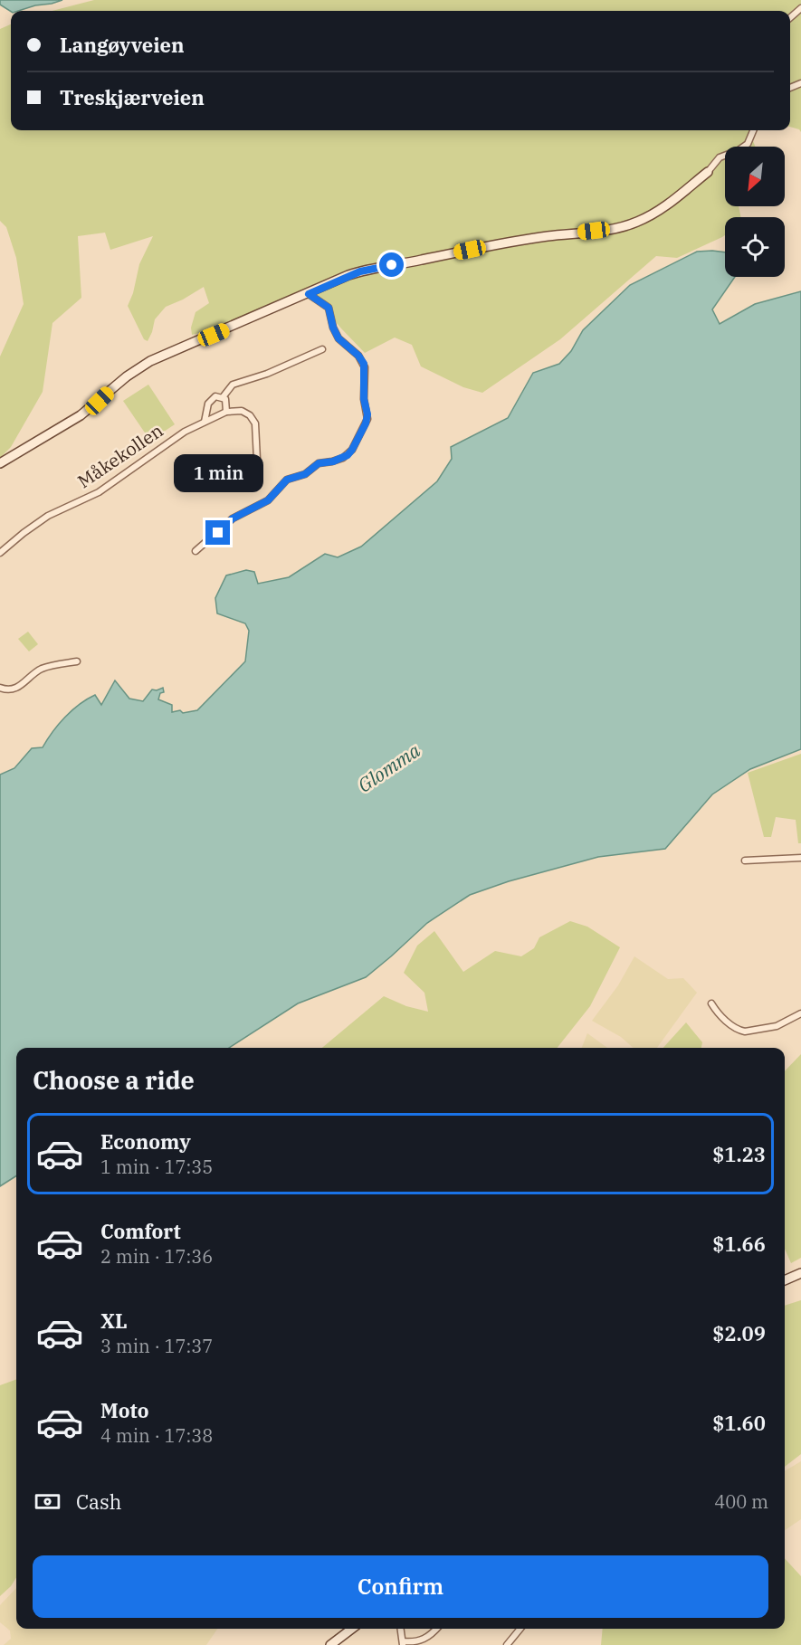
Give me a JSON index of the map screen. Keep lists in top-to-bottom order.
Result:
{
  "streets": {
    "street": ["Måkekollen"]
  },
  "water": ["Glomma"],
  "north": "bottom left",
  "page": {
    "banner": ["Langøyveien", "Treskjærveien"],
    "bubble": "1 min",
    "heading": "Choose a ride",
    "list": [
      {
        "name": "Economy",
        "note": "1 min · 17:35",
        "value": "$1.23"
      },
      {
        "name": "Comfort",
        "note": "2 min · 17:36",
        "value": "$1.66"
      },
      {
        "name": "XL",
        "note": "3 min · 17:37",
        "value": "$2.09"
      },
      {
        "name": "Moto",
        "note": "4 min · 17:38",
        "value": "$1.60"
      }
    ],
    "pay": ["Cash", "400 m"],
    "buttons": "Confirm"
  }
}
